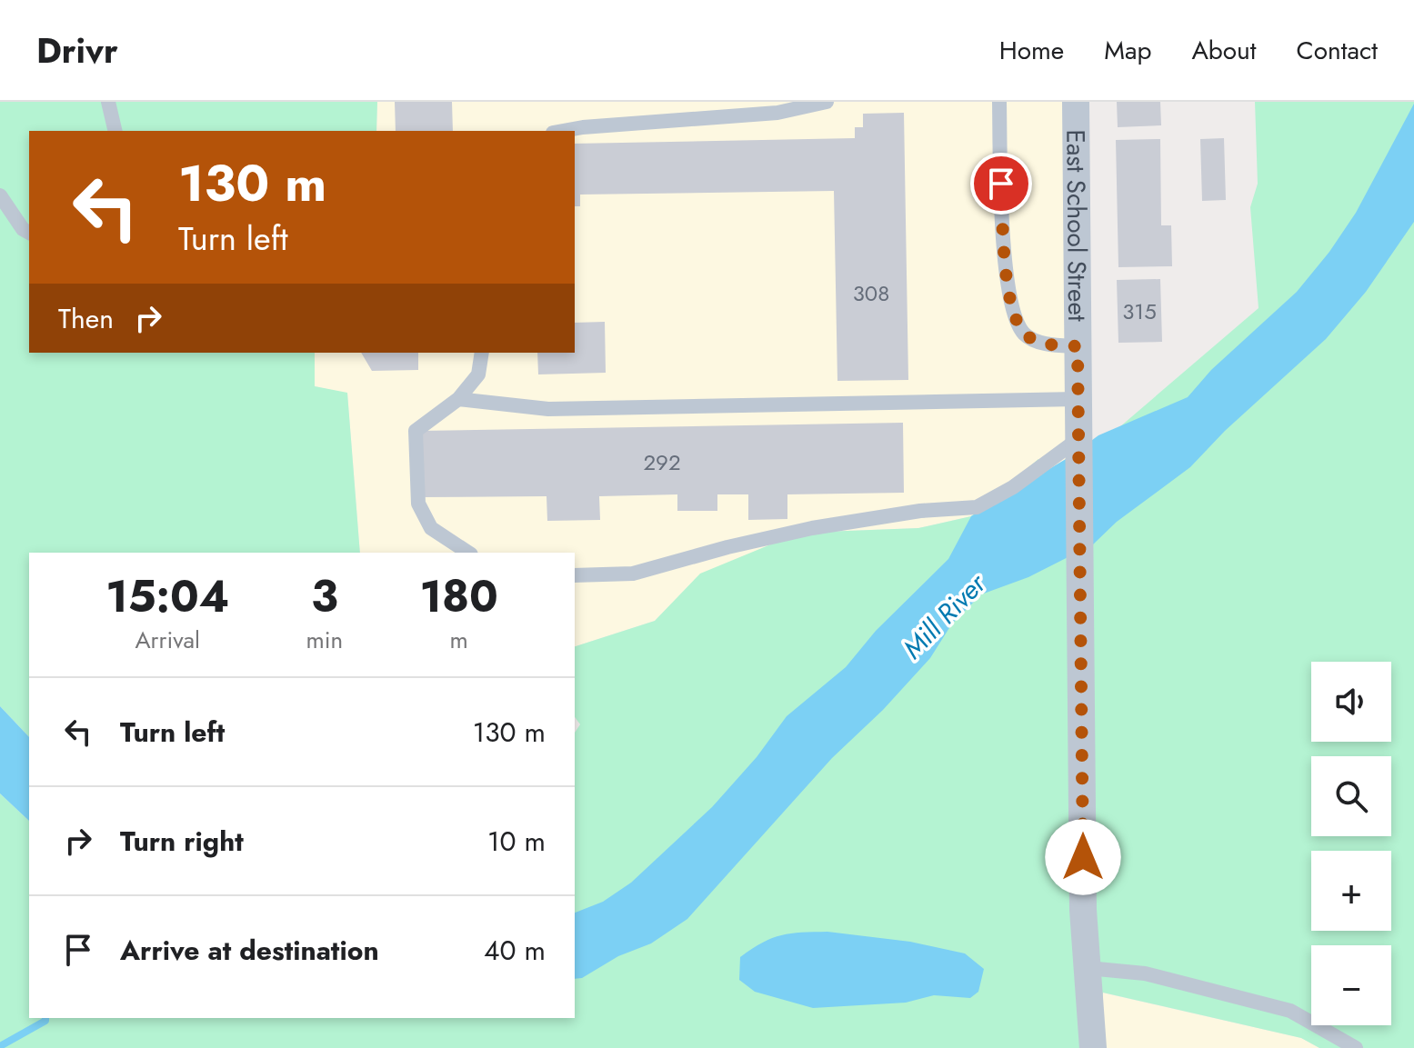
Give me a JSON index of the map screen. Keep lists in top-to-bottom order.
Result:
{
  "streets": {
    "street": ["East School Street"]
  },
  "water": ["Mill River"],
  "house_numbers": ["308", "315", "292"],
  "page": {
    "header": "Drivr",
    "nav": [
      "Home",
      "Map",
      "About",
      "Contact"
    ],
    "turn": ["130 m", "Turn left"],
    "then": "Then",
    "eta": [
      "15:04",
      "Arrival",
      "3",
      "min",
      "180",
      "m"
    ],
    "map_buttons": ["+", "−"],
    "list": [
      {
        "name": "Turn left",
        "value": "130 m"
      },
      {
        "name": "Turn right",
        "value": "10 m"
      },
      {
        "name": "Arrive at destination",
        "value": "40 m"
      }
    ]
  }
}
